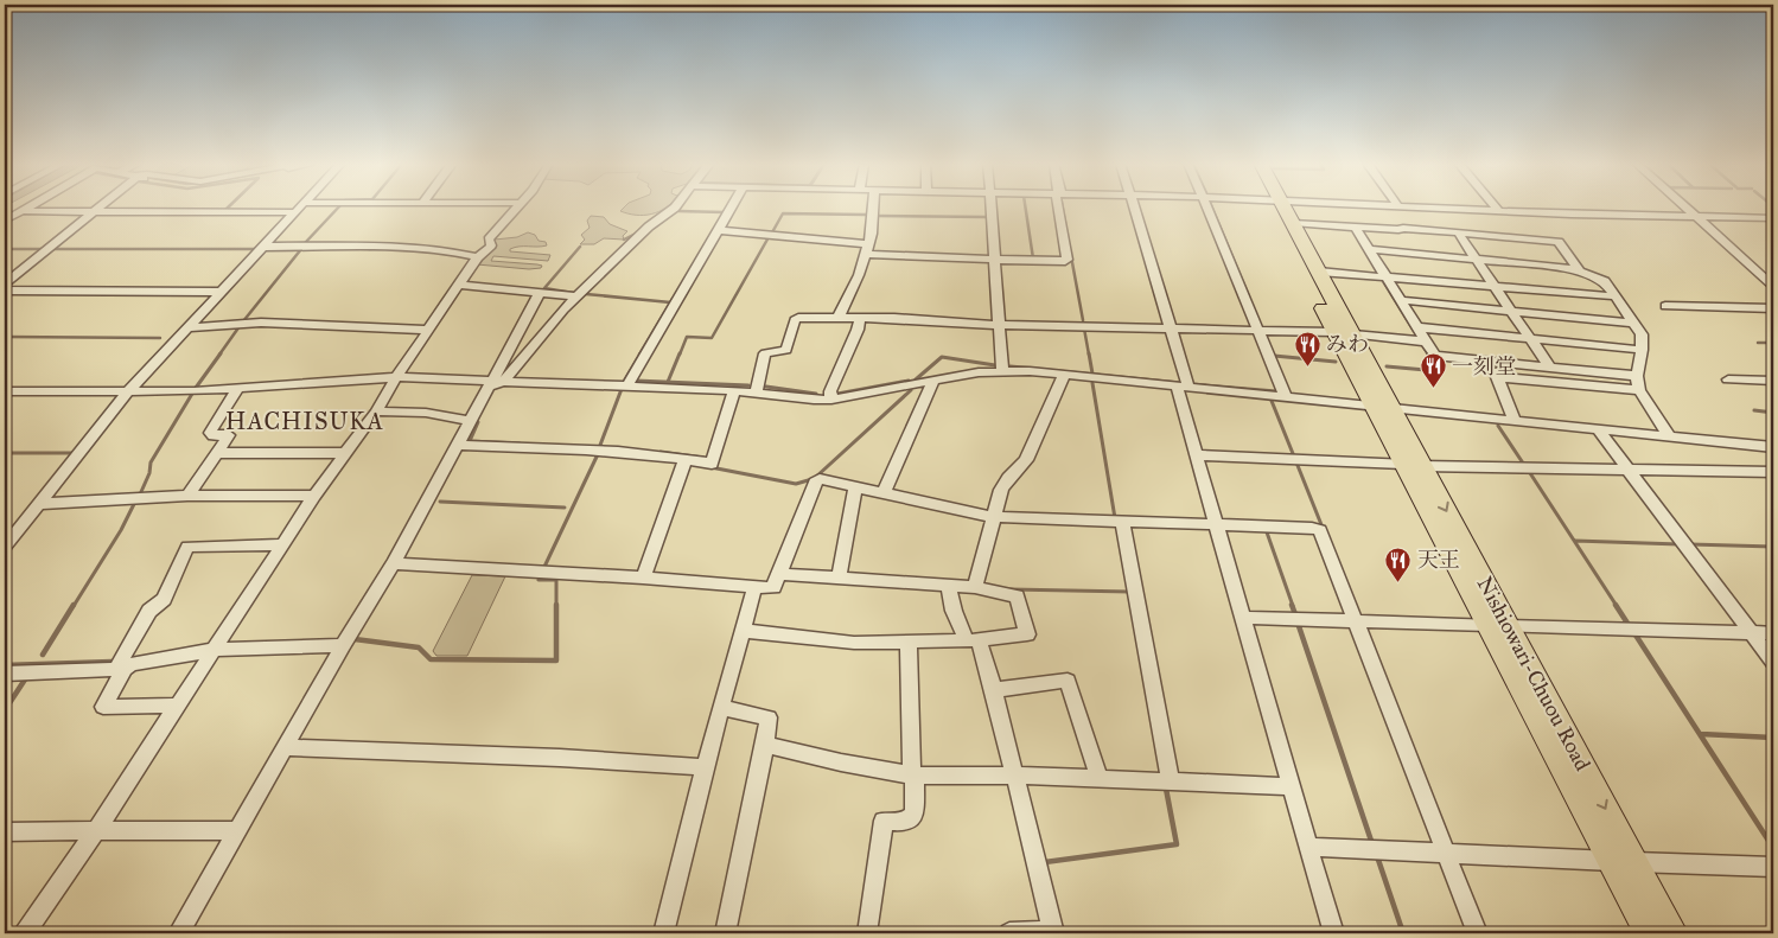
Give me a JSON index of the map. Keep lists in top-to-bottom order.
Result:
{
  "streets": {
    "main road": ["Nishiowari-Chuou Road"]
  },
  "districts": ["HACHISUKA"],
  "places": {
    "restaurant": ["みわ", "一刻堂", "天王"]
  }
}
